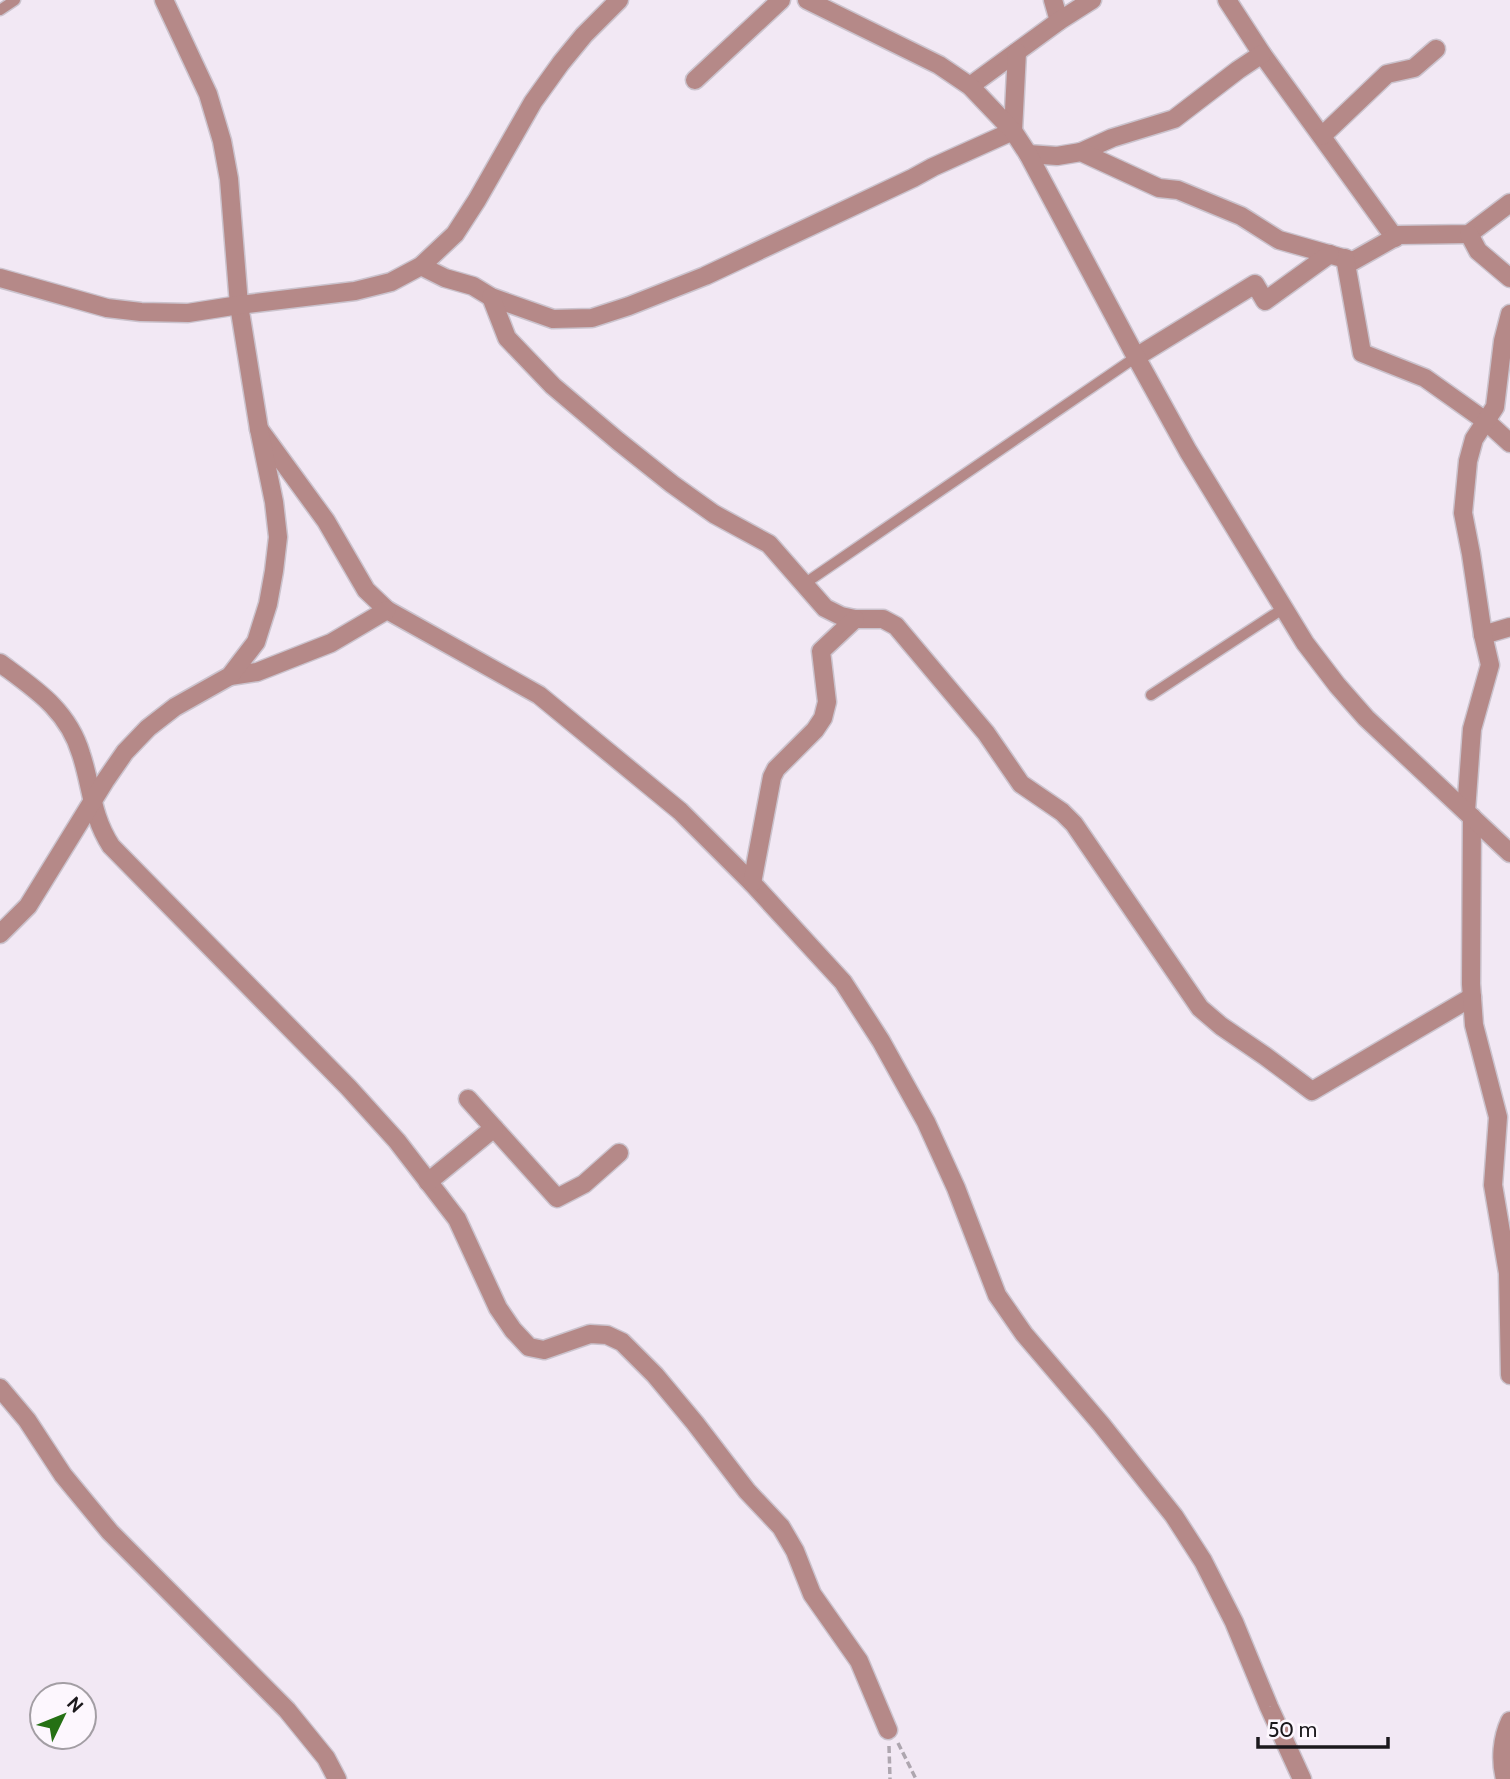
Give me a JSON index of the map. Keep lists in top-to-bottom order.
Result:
{
  "scale_bar": "50 m",
  "north": "top right"
}
